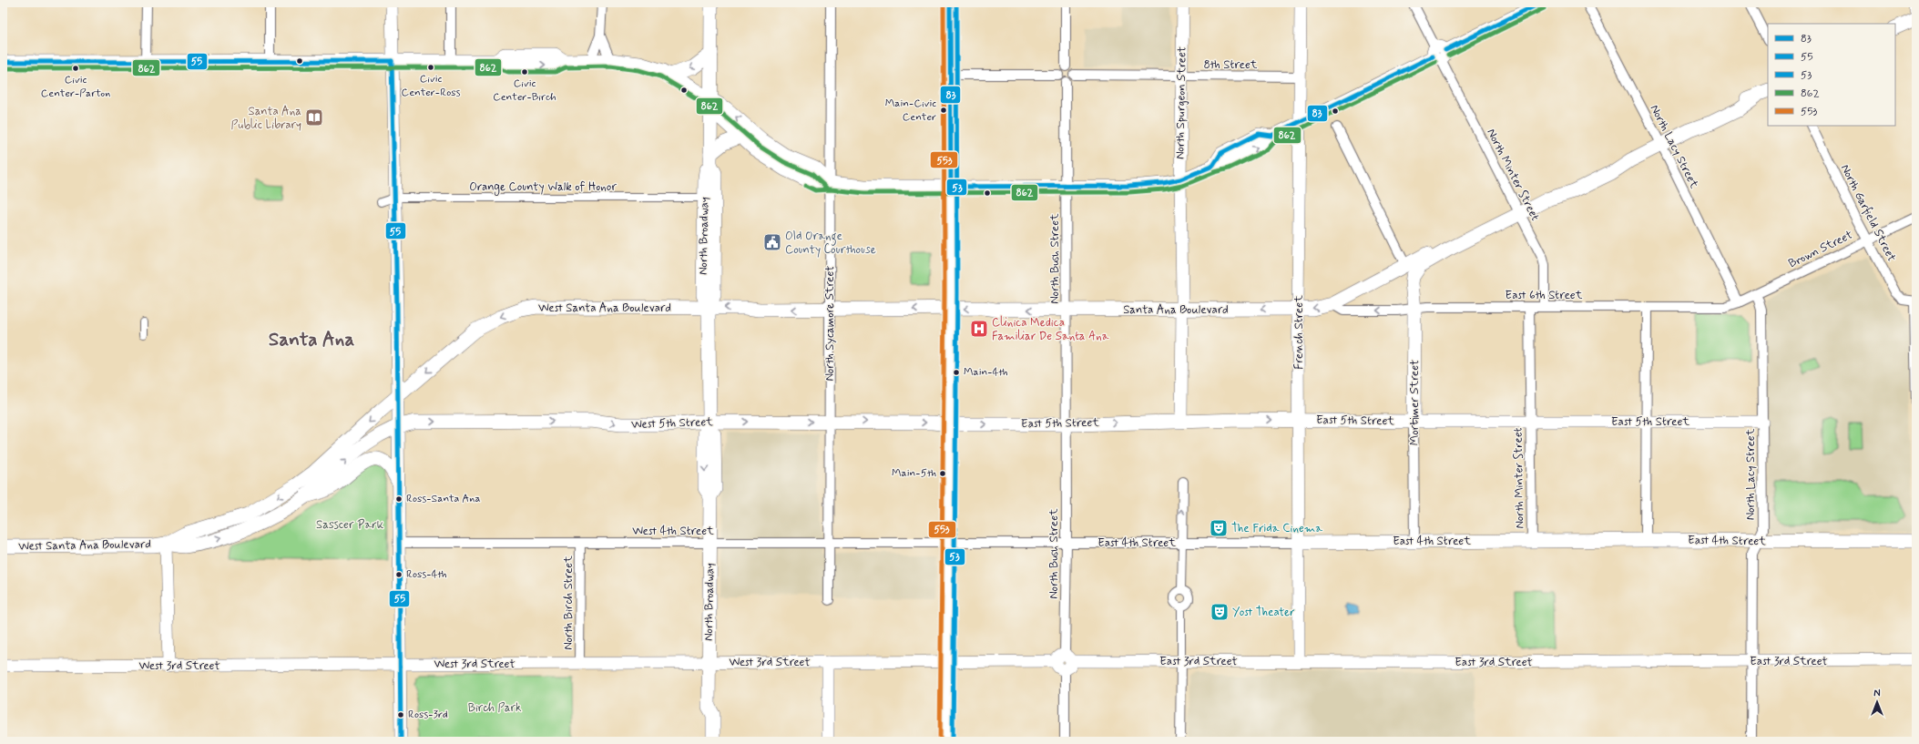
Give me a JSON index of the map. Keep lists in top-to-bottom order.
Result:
{
  "streets": {
    "main road": [
      "North Broadway",
      "West Santa Ana Boulevard",
      "Santa Ana Boulevard",
      "Mortimer Street",
      "East 5th Street",
      "West 5th Street",
      "East 4th Street"
    ],
    "street": [
      "8th Street",
      "North Spurgeon Street",
      "North Lacy Street",
      "North Minter Street",
      "Orange County Walk of Honor",
      "North Garfield Street",
      "Brown Street",
      "North Bush Street",
      "East 6th Street",
      "North Sycamore Street",
      "French Street",
      "West 4th Street",
      "North Birch Street",
      "East 3rd Street",
      "West 3rd Street"
    ]
  },
  "crossings": [
    ["8th Street", "North Spurgeon Street"],
    ["8th Street", "North Bush Street"],
    ["8th Street", "French Street"],
    ["North Spurgeon Street", "Santa Ana Boulevard"],
    ["North Spurgeon Street", "East 5th Street"],
    ["North Lacy Street", "Brown Street"],
    ["North Lacy Street", "East 6th Street"],
    ["North Lacy Street", "East 5th Street"],
    ["North Lacy Street", "East 4th Street"],
    ["North Lacy Street", "East 3rd Street"],
    ["North Minter Street", "East 6th Street"],
    ["North Minter Street", "East 5th Street"],
    ["North Minter Street", "East 4th Street"],
    ["Orange County Walk of Honor", "North Broadway"],
    ["North Garfield Street", "Brown Street"],
    ["North Broadway", "West Santa Ana Boulevard"],
    ["North Broadway", "West 5th Street"],
    ["North Broadway", "West 4th Street"],
    ["North Broadway", "West 3rd Street"],
    ["Brown Street", "East 6th Street"],
    ["North Bush Street", "Santa Ana Boulevard"],
    ["North Bush Street", "East 5th Street"],
    ["North Bush Street", "East 4th Street"],
    ["North Bush Street", "East 3rd Street"],
    ["East 6th Street", "Santa Ana Boulevard"],
    ["East 6th Street", "Mortimer Street"],
    ["West Santa Ana Boulevard", "Santa Ana Boulevard"],
    ["West Santa Ana Boulevard", "North Sycamore Street"],
    ["West Santa Ana Boulevard", "West 5th Street"],
    ["Santa Ana Boulevard", "French Street"],
    ["Santa Ana Boulevard", "Mortimer Street"],
    ["North Sycamore Street", "West 5th Street"],
    ["North Sycamore Street", "West 4th Street"],
    ["French Street", "East 5th Street"],
    ["French Street", "East 4th Street"],
    ["French Street", "East 3rd Street"],
    ["Mortimer Street", "East 5th Street"],
    ["Mortimer Street", "East 4th Street"],
    ["East 5th Street", "West 5th Street"],
    ["West 4th Street", "East 4th Street"],
    ["West 4th Street", "North Birch Street"],
    ["North Birch Street", "West 3rd Street"],
    ["East 3rd Street", "West 3rd Street"]
  ],
  "one_way": ["Santa Ana Boulevard", "East 5th Street", "West 5th Street"],
  "districts": ["Santa Ana"],
  "parks": ["Sasscer Park", "Birch Park"],
  "places": {
    "other": [
      "Civic Center-Ross",
      "Civic Center-Parton",
      "Civic Center-Birch",
      "Main-Civic Center",
      "Main-4th",
      "Main-5th",
      "Ross-Santa Ana",
      "Ross-4th",
      "Ross-3rd"
    ],
    "library": ["Santa Ana Public Library"],
    "public building": ["Old Orange County Courthouse"],
    "hospital": ["Clinica Medica Familiar De Santa Ana"],
    "theatre": ["The Frida Cinema", "Yost Theater"]
  },
  "lines": [
    "transit line 83",
    "transit line 53",
    "transit line 553",
    "transit line 862",
    "transit line 55"
  ],
  "legend": [
    "83",
    "55",
    "53",
    "862",
    "553"
  ],
  "north": "top"
}
